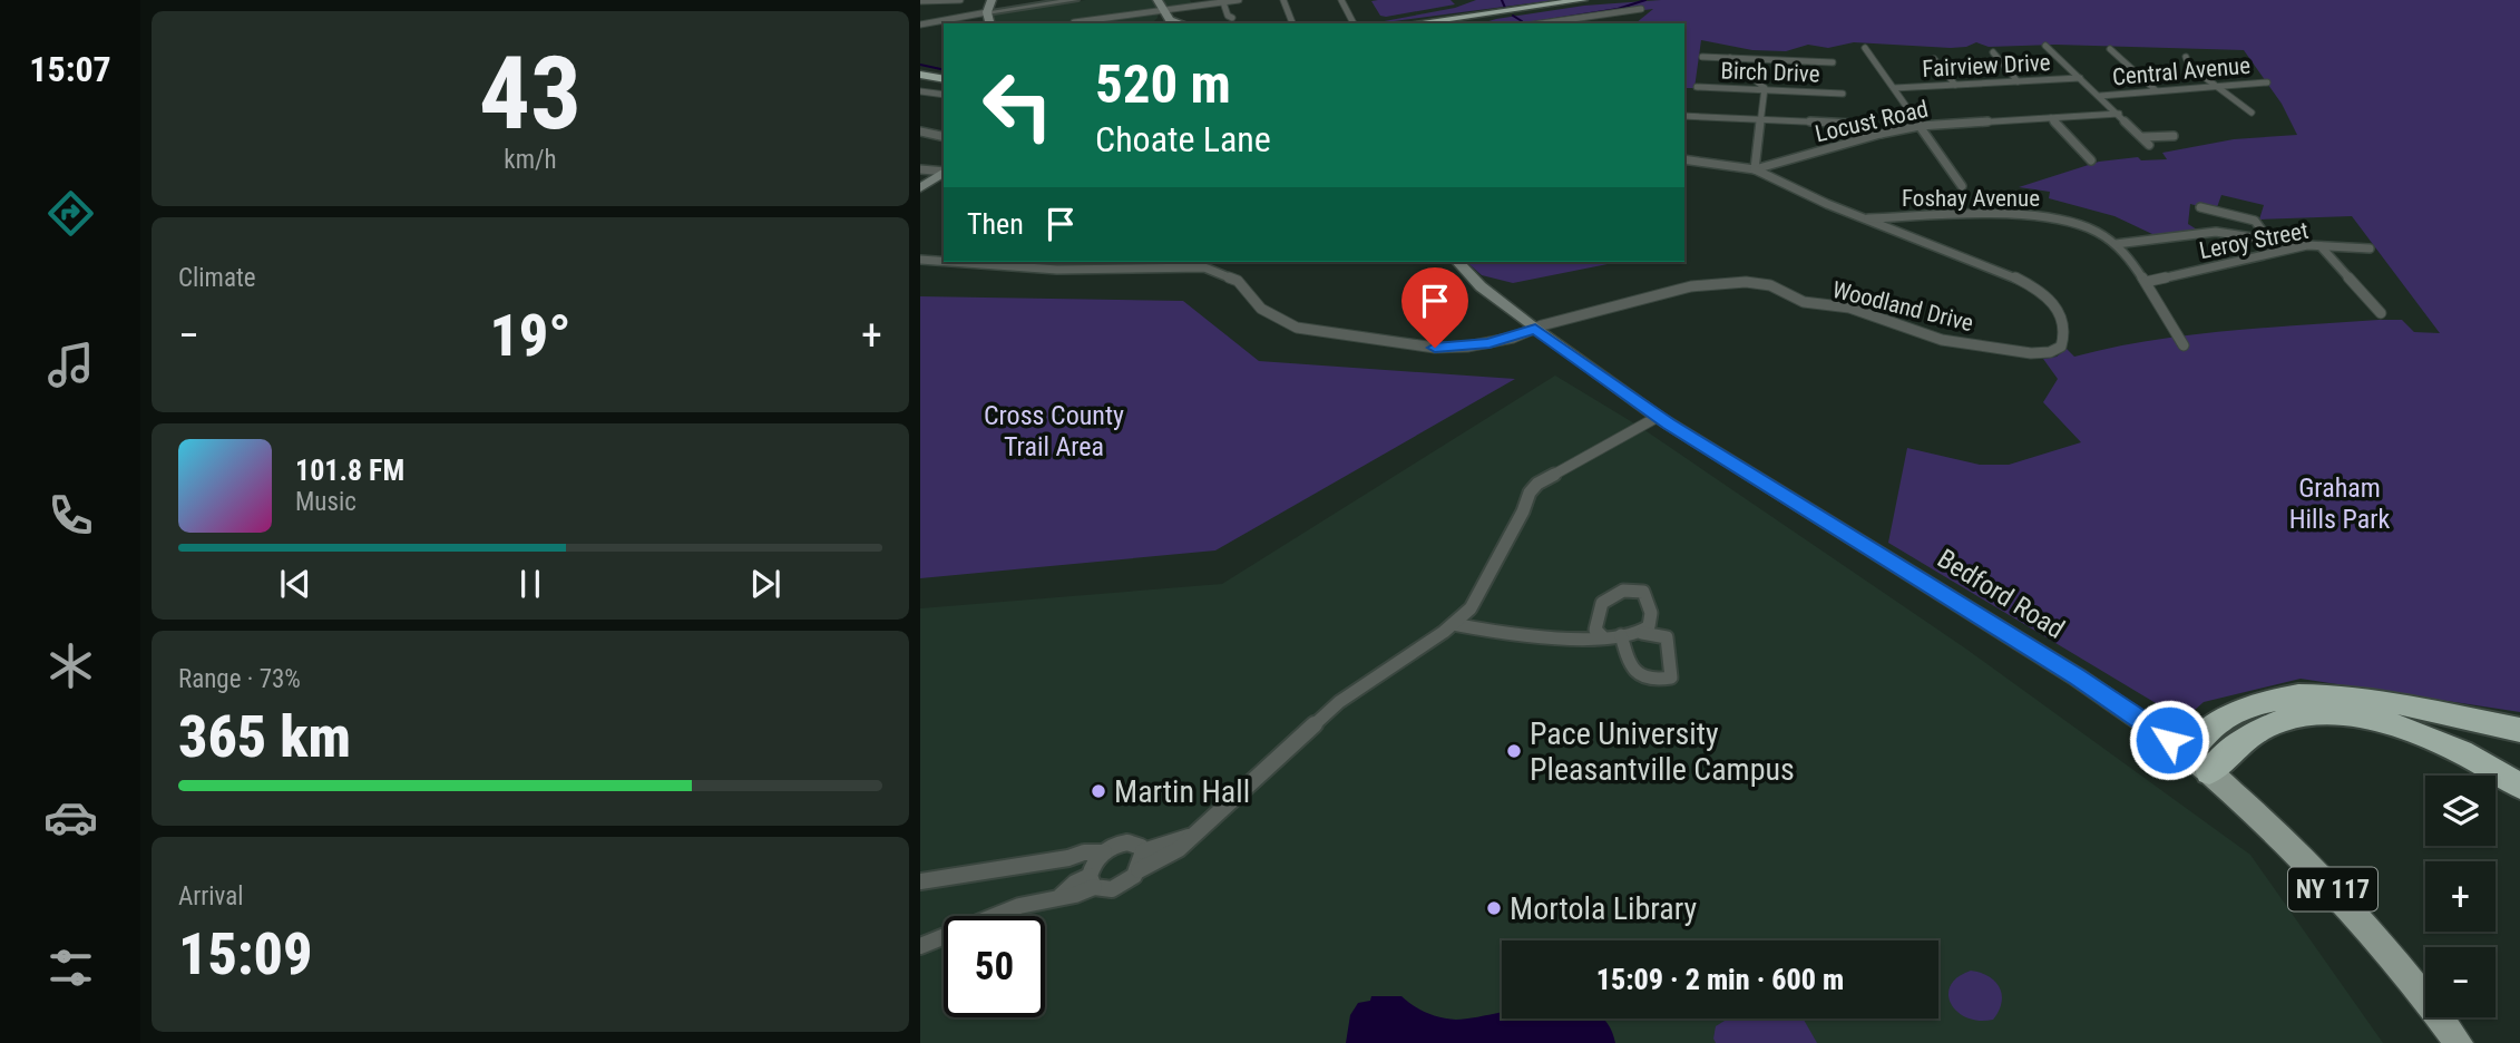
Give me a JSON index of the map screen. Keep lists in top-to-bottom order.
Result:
{
  "streets": {
    "main road": ["Bedford Road", "NY 117"],
    "street": [
      "Fairview Drive",
      "Central Avenue",
      "Birch Drive",
      "Locust Road",
      "Foshay Avenue",
      "Leroy Street",
      "Woodland Drive"
    ]
  },
  "crossings": [
    ["Locust Road", "Foshay Avenue"],
    ["Foshay Avenue", "Leroy Street"],
    ["Foshay Avenue", "Woodland Drive"],
    ["Woodland Drive", "Bedford Road"]
  ],
  "parks": ["Cross County Trail Area", "Graham Hills Park"],
  "places": ["Pace University Pleasantville Campus", "Martin Hall", "Mortola Library"],
  "page": {
    "tabs": "15:07",
    "tile": [
      ["43", "km/h"],
      "Climate",
      ["Range · 73%", "365 km"],
      ["Arrival", "15:09"]
    ],
    "turn": ["520 m", "Choate Lane"],
    "then": "Then",
    "heat": ["−", "19°", "+"],
    "song": ["101.8 FM", "Music"],
    "map_buttons": ["+", "−"],
    "limit": "50",
    "trip": "15:09 · 2 min · 600 m"
  }
}
